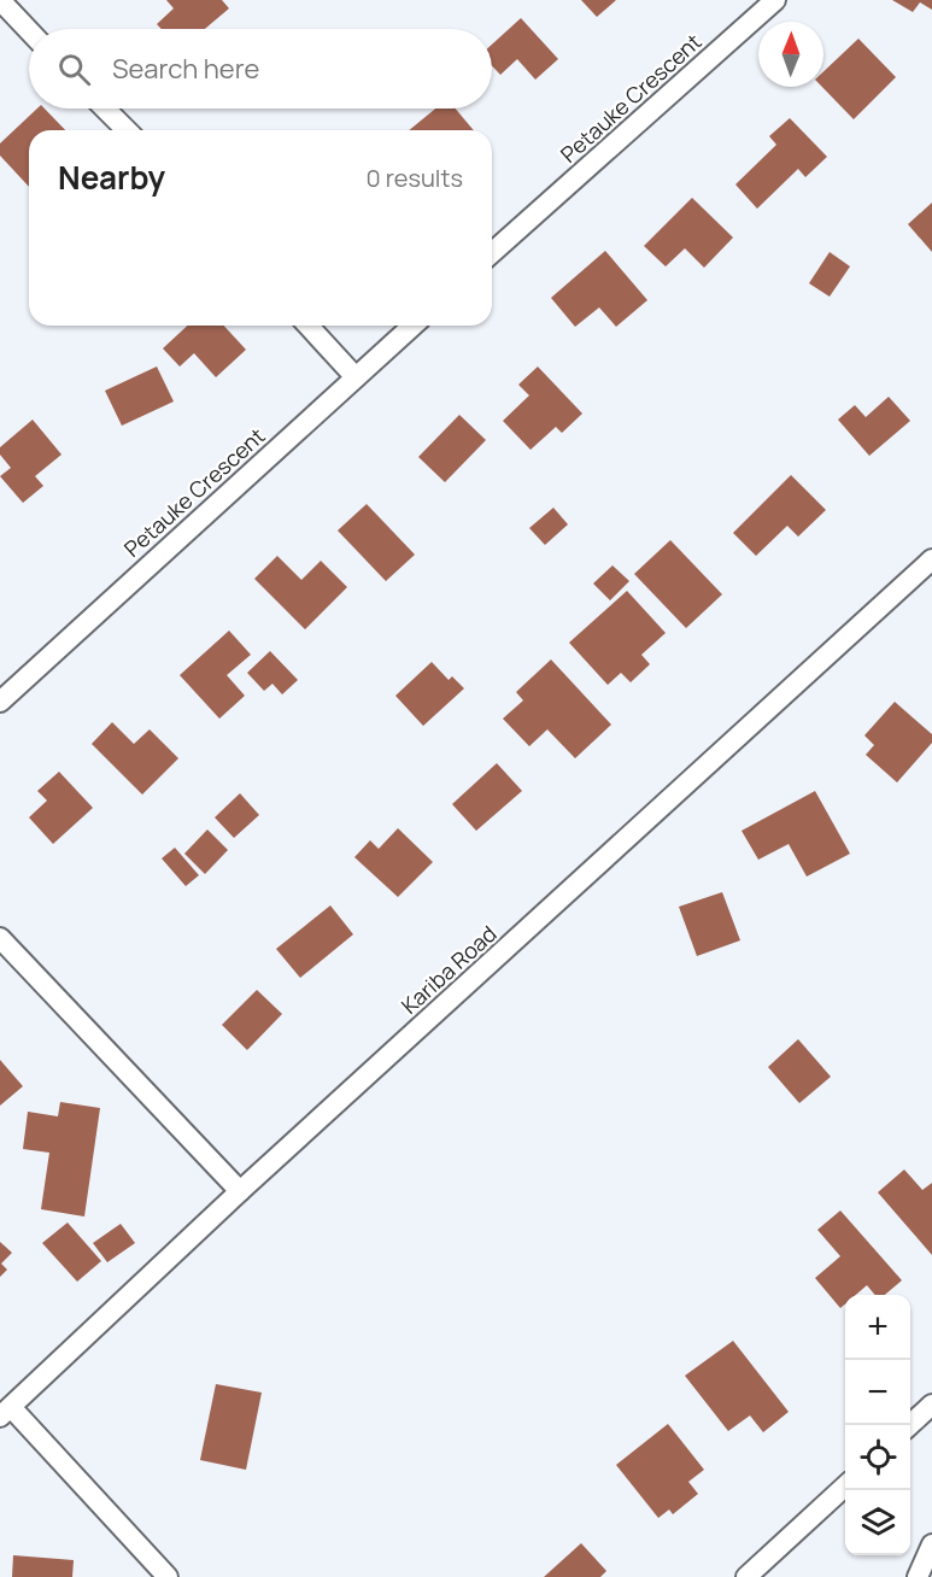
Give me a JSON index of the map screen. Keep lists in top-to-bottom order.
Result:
{
  "streets": {
    "street": ["Petauke Crescent", "Kariba Road"]
  },
  "north": "top",
  "page": {
    "search": "Search here",
    "heading": ["Nearby", "0 results"],
    "map_buttons": ["+", "−"]
  }
}
